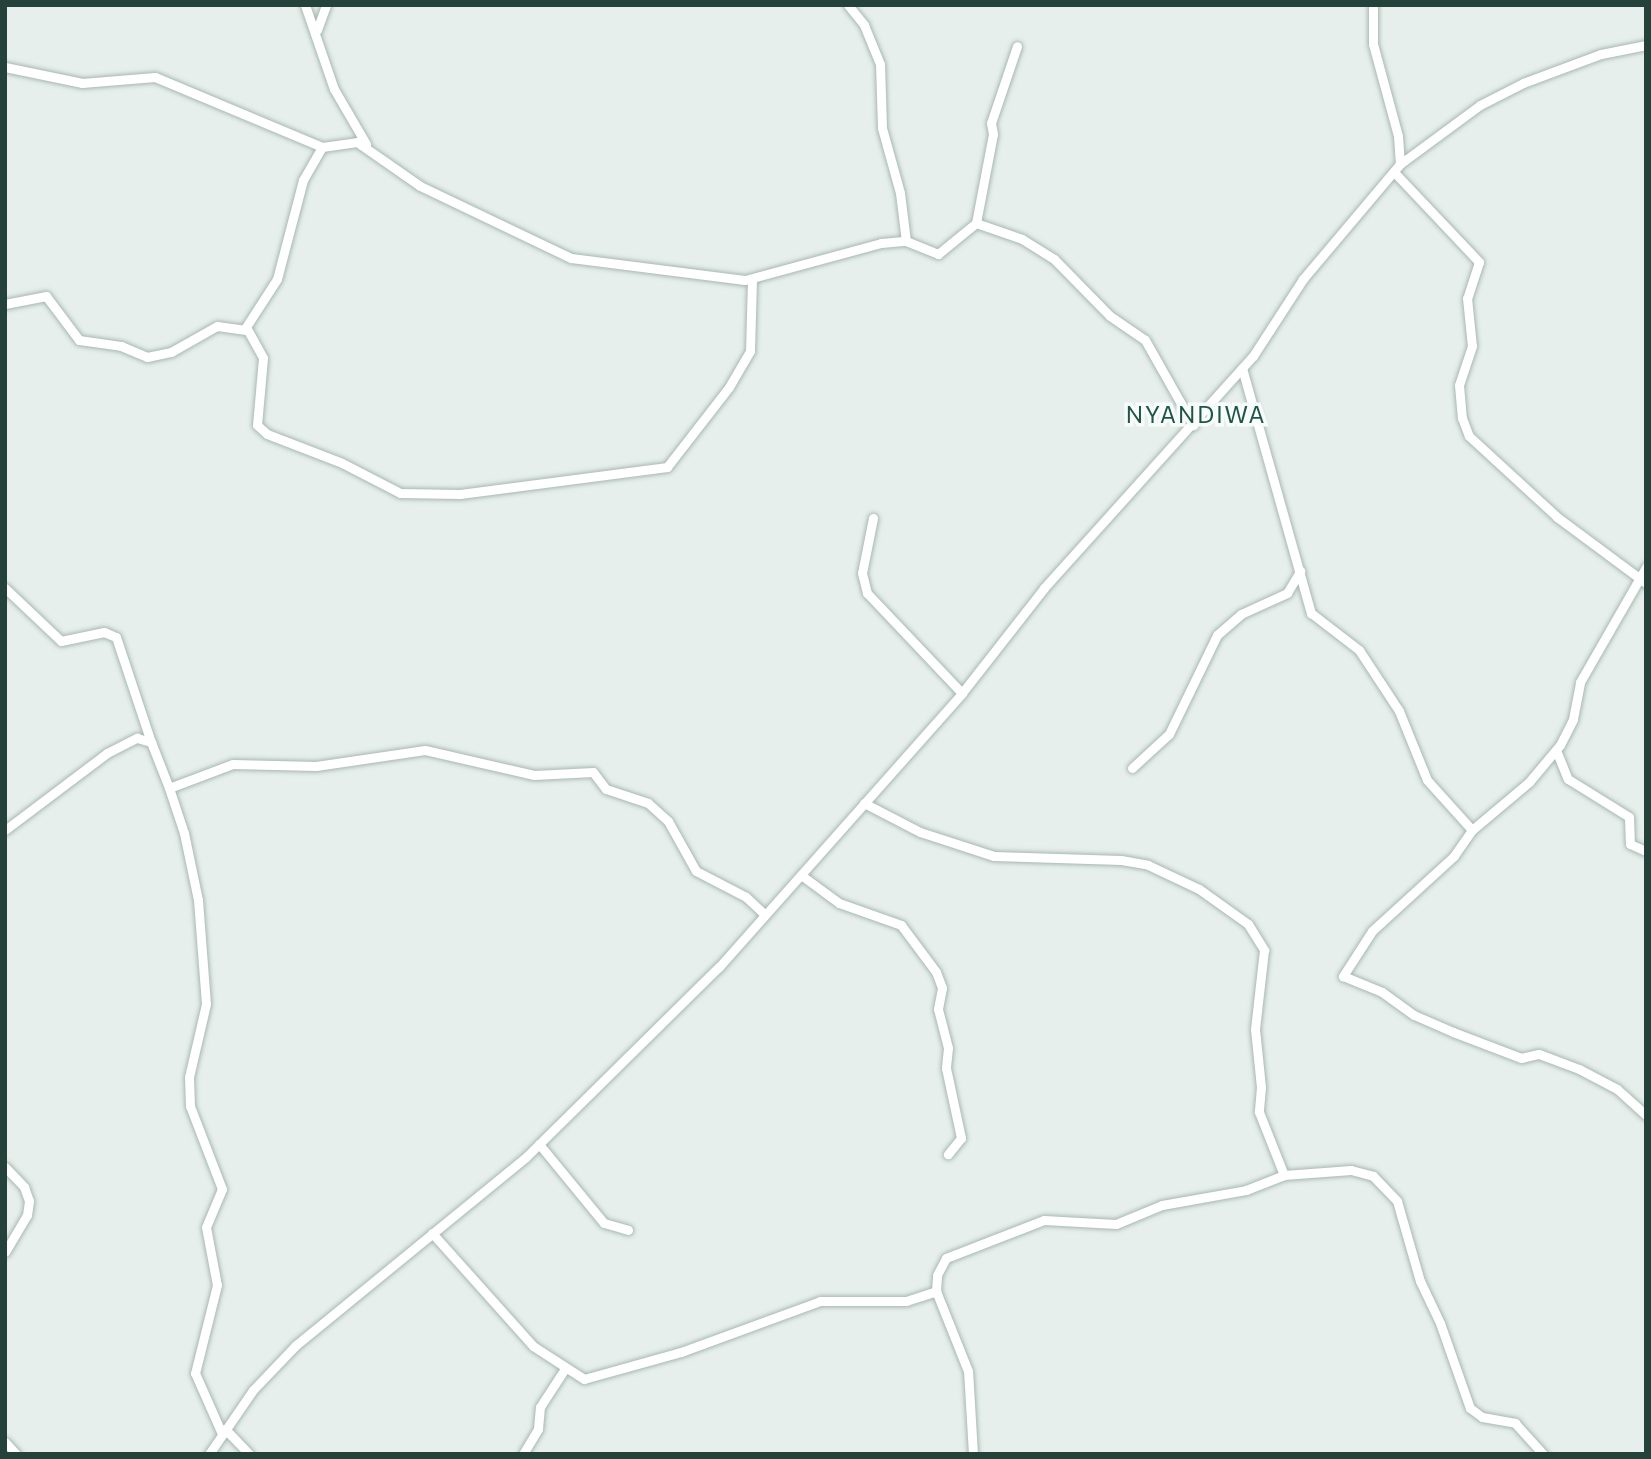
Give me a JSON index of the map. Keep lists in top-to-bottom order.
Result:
{
  "districts": ["NYANDIWA"]
}
